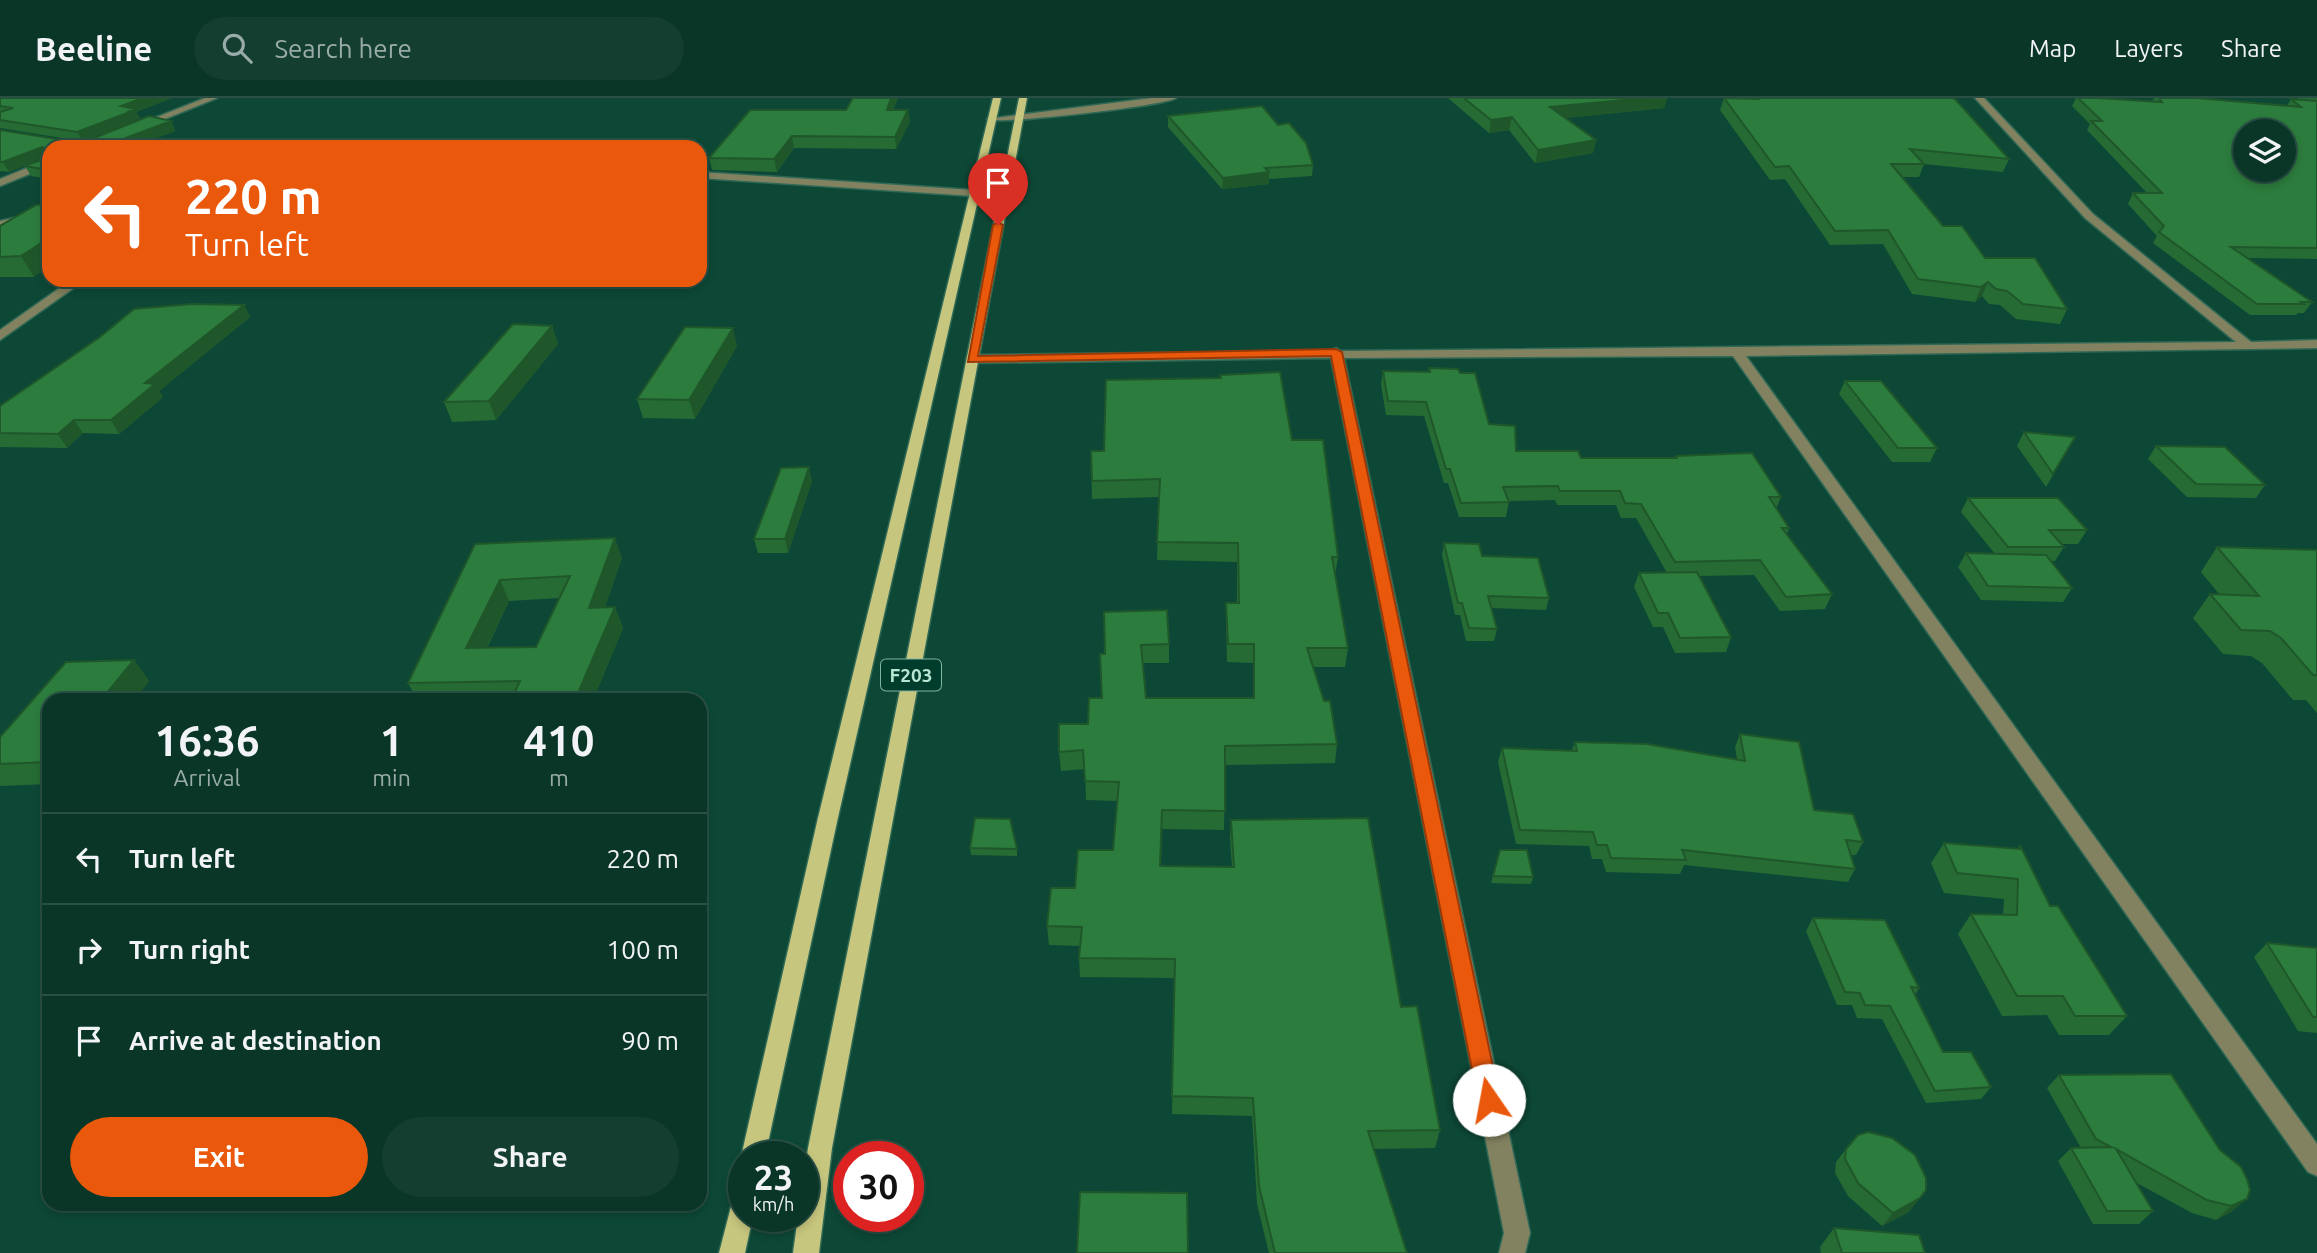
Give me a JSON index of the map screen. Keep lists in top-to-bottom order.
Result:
{
  "streets": {
    "main road": ["F203"]
  },
  "page": {
    "header": "Beeline",
    "search": "Search here",
    "nav": ["Map", "Layers", "Share"],
    "turn": ["220 m", "Turn left"],
    "eta": [
      "16:36",
      "Arrival",
      "1",
      "min",
      "410",
      "m"
    ],
    "list": [
      {
        "name": "Turn left",
        "value": "220 m"
      },
      {
        "name": "Turn right",
        "value": "100 m"
      },
      {
        "name": "Arrive at destination",
        "value": "90 m"
      }
    ],
    "buttons": ["Exit", "Share"],
    "speed": "23 km/h",
    "limit": "30"
  }
}
